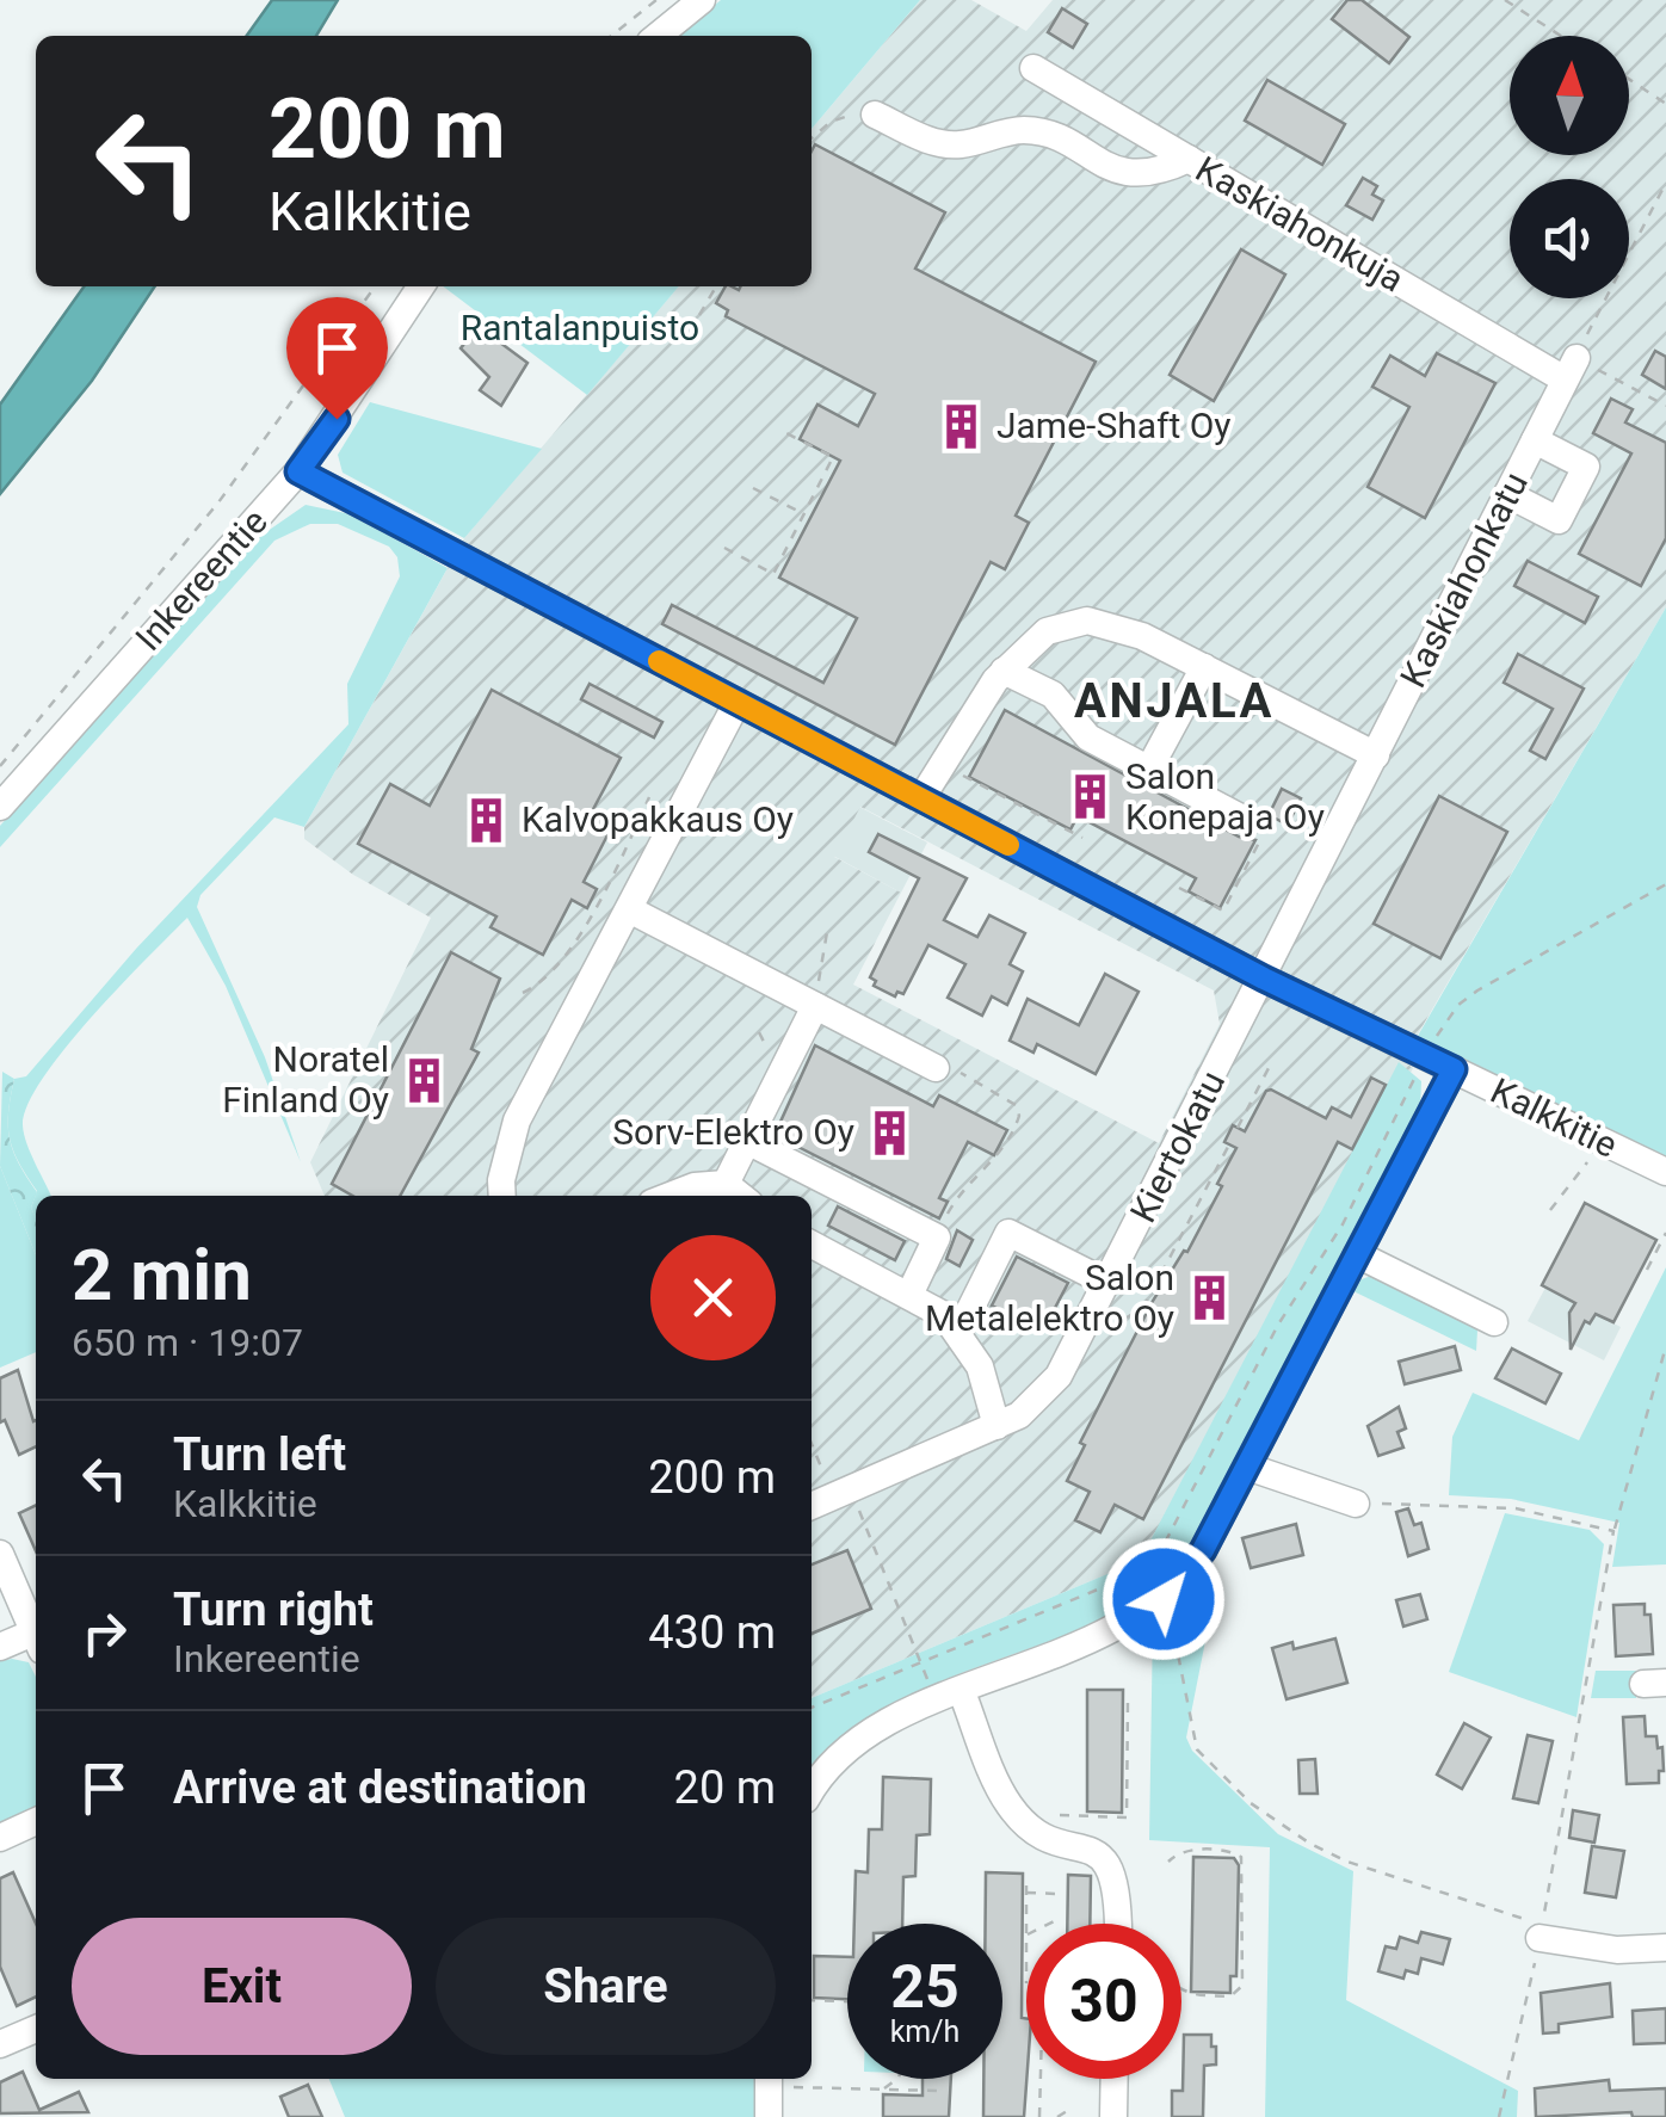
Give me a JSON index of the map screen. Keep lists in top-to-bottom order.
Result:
{
  "streets": {
    "street": [
      "Kaskiahonkuja",
      "Inkereentie",
      "Kaskiahonkatu",
      "Kalkkitie",
      "Kiertokatu"
    ]
  },
  "crossings": [
    ["Kaskiahonkuja", "Kaskiahonkatu"],
    ["Inkereentie", "Kalkkitie"],
    ["Kaskiahonkatu", "Kalkkitie"],
    ["Kaskiahonkatu", "Kiertokatu"],
    ["Kalkkitie", "Kiertokatu"]
  ],
  "districts": ["ANJALA"],
  "parks": ["Rantalanpuisto"],
  "places": {
    "building": [
      "Jame-Shaft Oy",
      "Salon Konepaja Oy",
      "Kalvopakkaus Oy",
      "Noratel Finland Oy",
      "Sorv-Elektro Oy",
      "Salon Metalelektro Oy"
    ]
  },
  "north": "top",
  "page": {
    "turn": ["200 m", "Kalkkitie"],
    "heading": ["2 min", "650 m · 19:07"],
    "list": [
      {
        "name": "Turn left",
        "note": "Kalkkitie",
        "value": "200 m"
      },
      {
        "name": "Turn right",
        "note": "Inkereentie",
        "value": "430 m"
      },
      {
        "name": "Arrive at destination",
        "value": "20 m"
      }
    ],
    "buttons": ["Exit", "Share"],
    "speed": "25 km/h",
    "limit": "30"
  }
}
